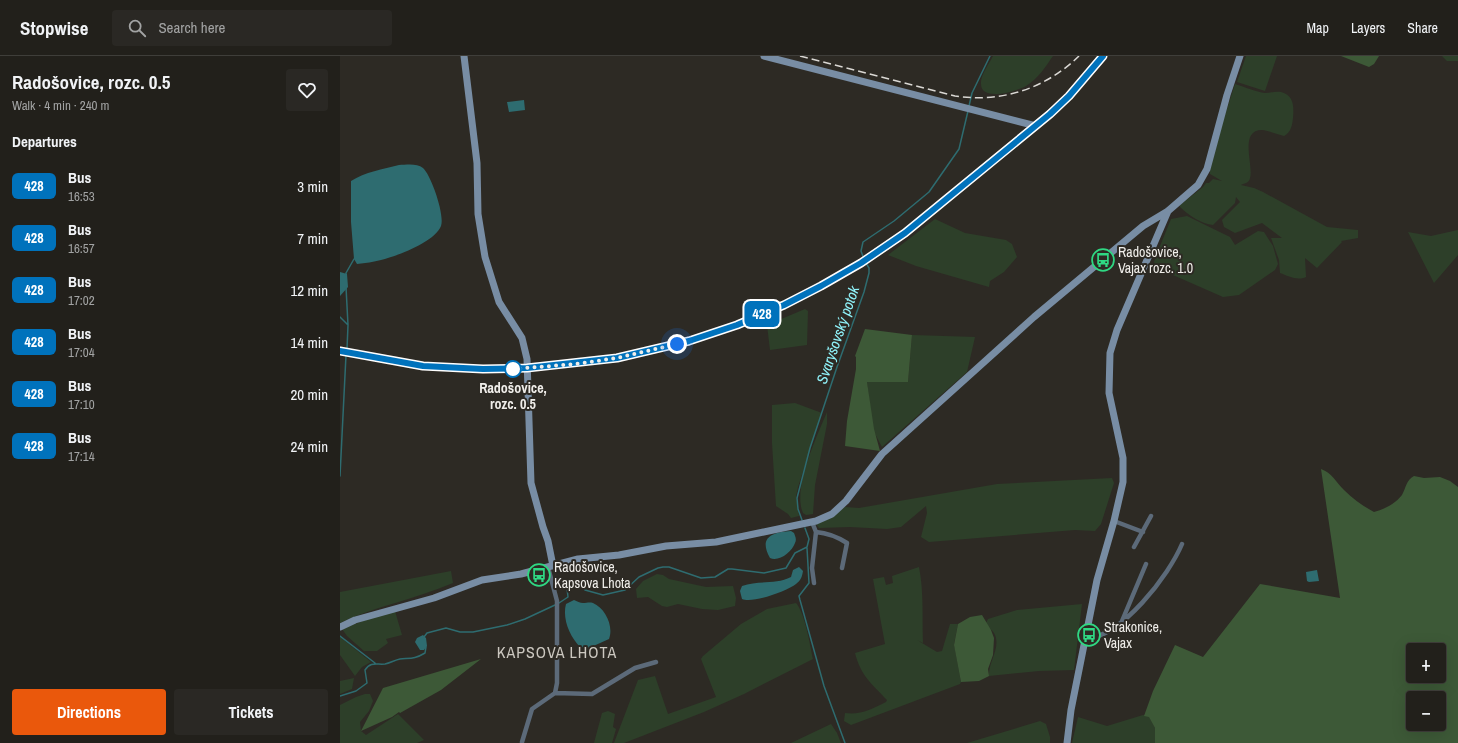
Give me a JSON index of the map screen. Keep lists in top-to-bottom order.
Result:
{
  "districts": ["KAPSOVA LHOTA"],
  "water": ["Svaryšovský potok"],
  "places": {
    "bus stop": ["Radošovice, Vajax rozc. 1.0", "Radošovice, Kapsova Lhota", "Strakonice, Vajax"],
    "other": ["Radošovice, rozc. 0.5"]
  },
  "lines": ["bus line 428"],
  "page": {
    "header": "Stopwise",
    "search": "Search here",
    "nav": ["Map", "Layers", "Share"],
    "heading": [
      ["Radošovice, rozc. 0.5", "Walk · 4 min · 240 m"],
      "Departures"
    ],
    "on_map": "428",
    "list": [
      {
        "mark": "428",
        "name": "Bus",
        "note": "16:53",
        "value": "3 min"
      },
      {
        "mark": "428",
        "name": "Bus",
        "note": "16:57",
        "value": "7 min"
      },
      {
        "mark": "428",
        "name": "Bus",
        "note": "17:02",
        "value": "12 min"
      },
      {
        "mark": "428",
        "name": "Bus",
        "note": "17:04",
        "value": "14 min"
      },
      {
        "mark": "428",
        "name": "Bus",
        "note": "17:10",
        "value": "20 min"
      },
      {
        "mark": "428",
        "name": "Bus",
        "note": "17:14",
        "value": "24 min"
      }
    ],
    "map_buttons": ["+", "−"],
    "buttons": ["Directions", "Tickets"]
  }
}
